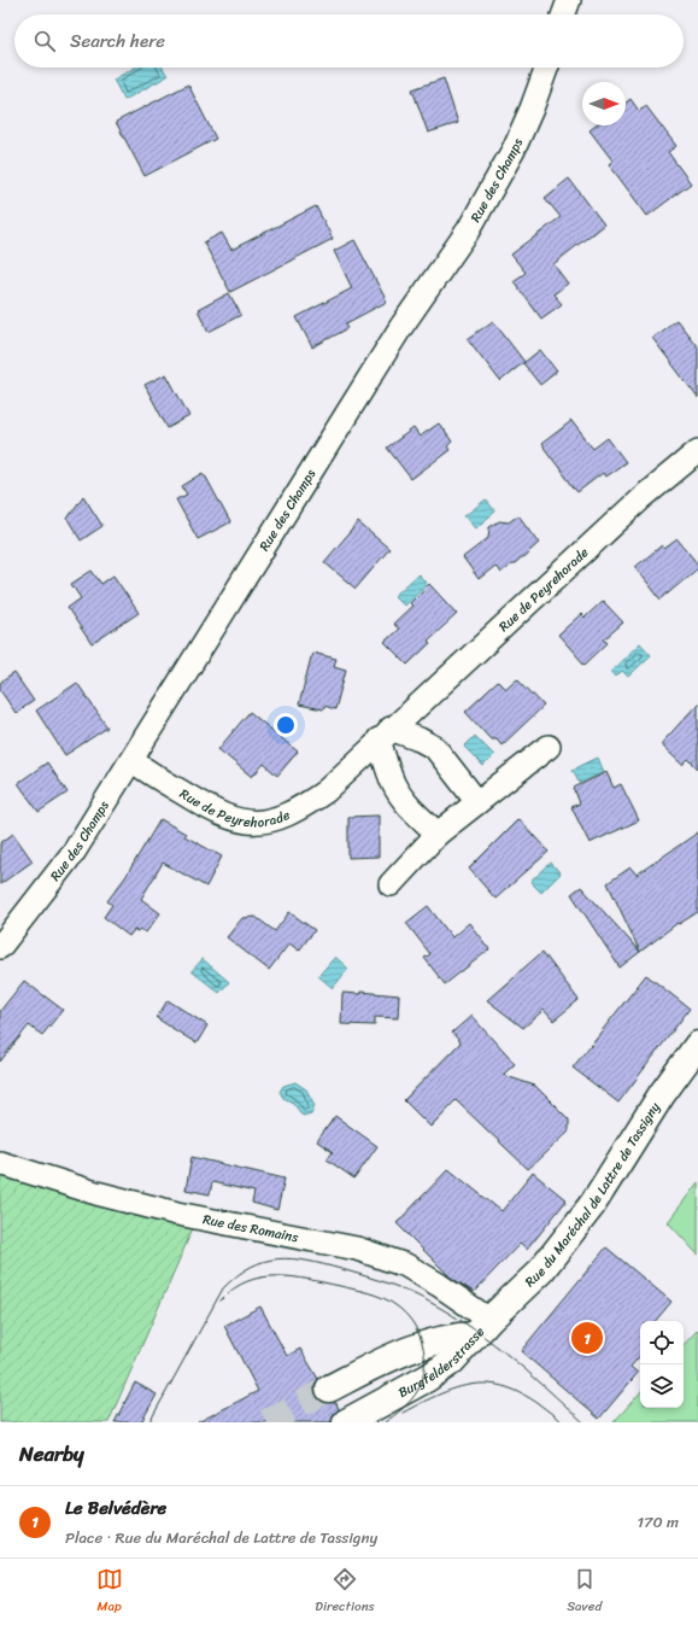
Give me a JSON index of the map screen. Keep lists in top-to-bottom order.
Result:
{
  "streets": {
    "main road": ["Rue du Maréchal de Lattre de Tassigny", "Burgfelderstrasse"],
    "street": ["Rue des Champs", "Rue de Peyrehorade", "Rue des Romains"]
  },
  "crossings": [
    ["Rue des Champs", "Rue de Peyrehorade"],
    ["Rue du Maréchal de Lattre de Tassigny", "Rue des Romains"],
    ["Rue du Maréchal de Lattre de Tassigny", "Burgfelderstrasse"],
    ["Rue des Romains", "Burgfelderstrasse"]
  ],
  "north": "right",
  "page": {
    "search": "Search here",
    "pins": "1",
    "heading": "Nearby",
    "list": [
      {
        "mark": "1",
        "name": "Le Belvédère",
        "note": "Place · Rue du Maréchal de Lattre de Tassigny",
        "value": "170 m"
      }
    ],
    "nav": ["Map", "Directions", "Saved"]
  }
}
